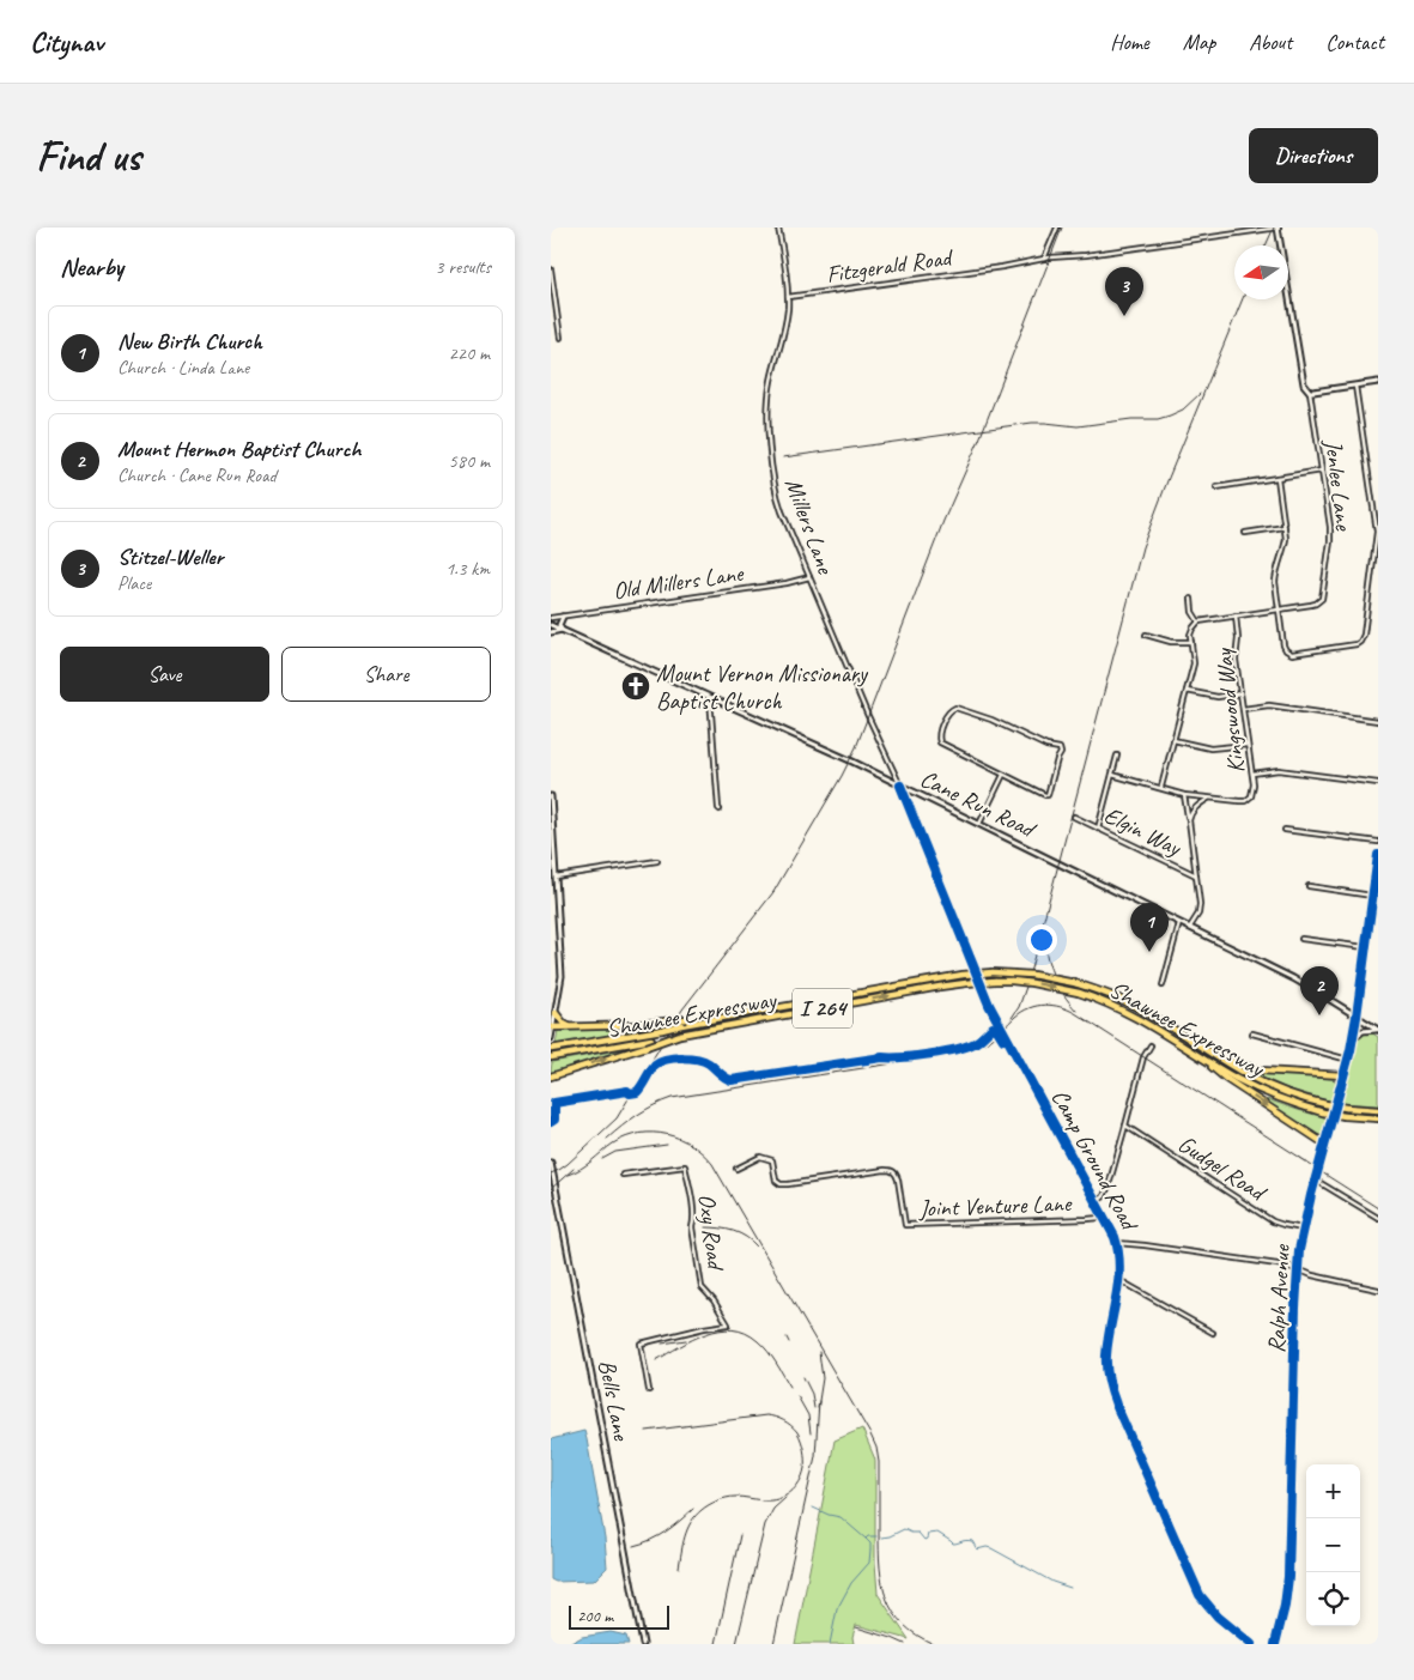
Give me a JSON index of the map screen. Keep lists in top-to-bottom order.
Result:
{
  "streets": {
    "highway": ["I 264", "Shawnee Expressway"],
    "street": [
      "Fitzgerald Road",
      "Jenlee Lane",
      "Millers Lane",
      "Old Millers Lane",
      "Kingswood Way",
      "Cane Run Road",
      "Elgin Way",
      "Camp Ground Road",
      "Gudgel Road",
      "Joint Venture Lane",
      "Oxy Road",
      "Ralph Avenue",
      "Bells Lane"
    ]
  },
  "crossings": [
    ["Fitzgerald Road", "Millers Lane"],
    ["Jenlee Lane", "Kingswood Way"],
    ["Millers Lane", "Old Millers Lane"],
    ["Millers Lane", "Cane Run Road"],
    ["Millers Lane", "Camp Ground Road"],
    ["Cane Run Road", "Camp Ground Road"],
    ["Cane Run Road", "Ralph Avenue"],
    ["Camp Ground Road", "Joint Venture Lane"],
    ["Gudgel Road", "Ralph Avenue"]
  ],
  "places": {
    "church": ["Mount Vernon Missionary Baptist Church"]
  },
  "scale_bar": "200 m",
  "north": "left",
  "page": {
    "header": "Citynav",
    "nav": [
      "Home",
      "Map",
      "About",
      "Contact"
    ],
    "buttons": [
      "Directions",
      ["Save", "Share"]
    ],
    "title": "Find us",
    "heading": ["Nearby", "3 results"],
    "pins": ["3", "1", "2"],
    "list": [
      {
        "mark": "1",
        "name": "New Birth Church",
        "note": "Church · Linda Lane",
        "value": "220 m"
      },
      {
        "mark": "2",
        "name": "Mount Hermon Baptist Church",
        "note": "Church · Cane Run Road",
        "value": "580 m"
      },
      {
        "mark": "3",
        "name": "Stitzel-Weller",
        "note": "Place",
        "value": "1.3 km"
      }
    ],
    "map_buttons": ["+", "−"],
    "scale": "200 m"
  }
}
